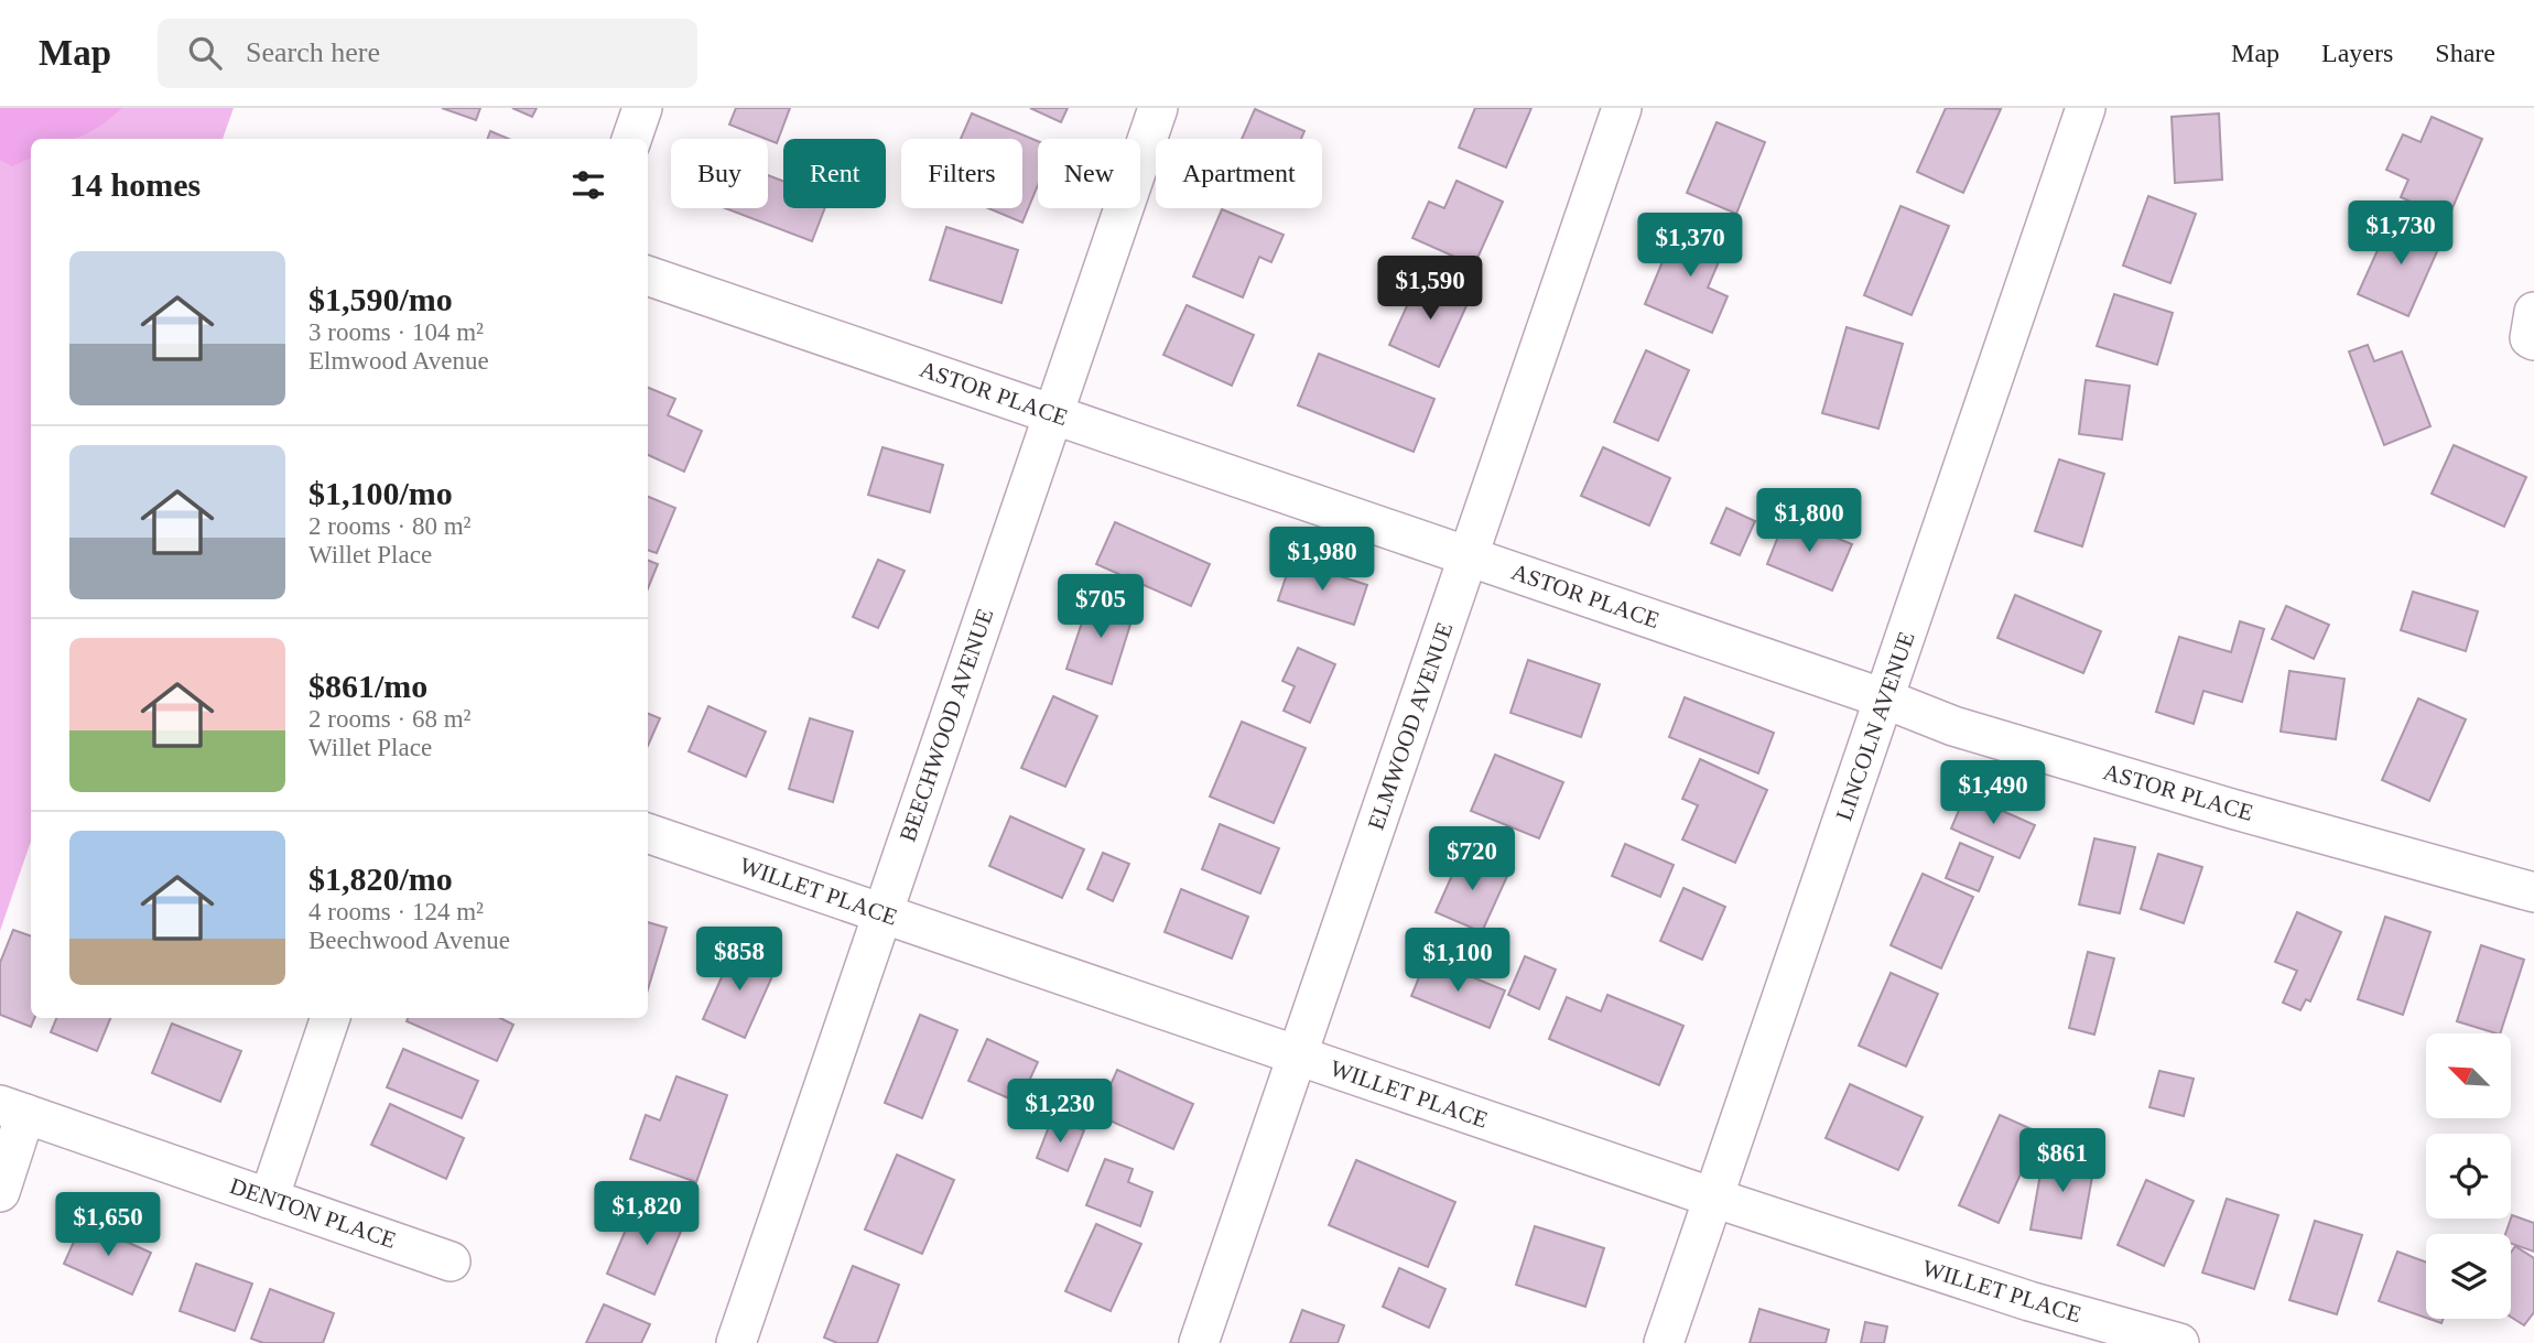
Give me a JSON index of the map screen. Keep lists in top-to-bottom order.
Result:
{
  "streets": {
    "street": [
      "ASTOR PLACE",
      "BEECHWOOD AVENUE",
      "ELMWOOD AVENUE",
      "LINCOLN AVENUE",
      "WILLET PLACE",
      "DENTON PLACE"
    ]
  },
  "crossings": [
    ["ASTOR PLACE", "BEECHWOOD AVENUE"],
    ["ASTOR PLACE", "ELMWOOD AVENUE"],
    ["ASTOR PLACE", "LINCOLN AVENUE"],
    ["BEECHWOOD AVENUE", "WILLET PLACE"],
    ["ELMWOOD AVENUE", "WILLET PLACE"],
    ["LINCOLN AVENUE", "WILLET PLACE"]
  ],
  "north": "top left",
  "page": {
    "header": "Map",
    "search": "Search here",
    "nav": ["Map", "Layers", "Share"],
    "chip": [
      "Buy",
      "Rent",
      "Filters",
      "New",
      "Apartment"
    ],
    "heading": "14 homes",
    "price": [
      "$1,730",
      "$1,370",
      "$1,590",
      "$1,800",
      "$1,980",
      "$705",
      "$1,490",
      "$720",
      "$858",
      "$1,100",
      "$1,230",
      "$861",
      "$1,820",
      "$1,650"
    ],
    "list": [
      {
        "name": "$1,590/mo",
        "note": "3 rooms · 104 m² · Elmwood Avenue"
      },
      {
        "name": "$1,100/mo",
        "note": "2 rooms · 80 m² · Willet Place"
      },
      {
        "name": "$861/mo",
        "note": "2 rooms · 68 m² · Willet Place"
      },
      {
        "name": "$1,820/mo",
        "note": "4 rooms · 124 m² · Beechwood Avenue"
      }
    ]
  }
}
